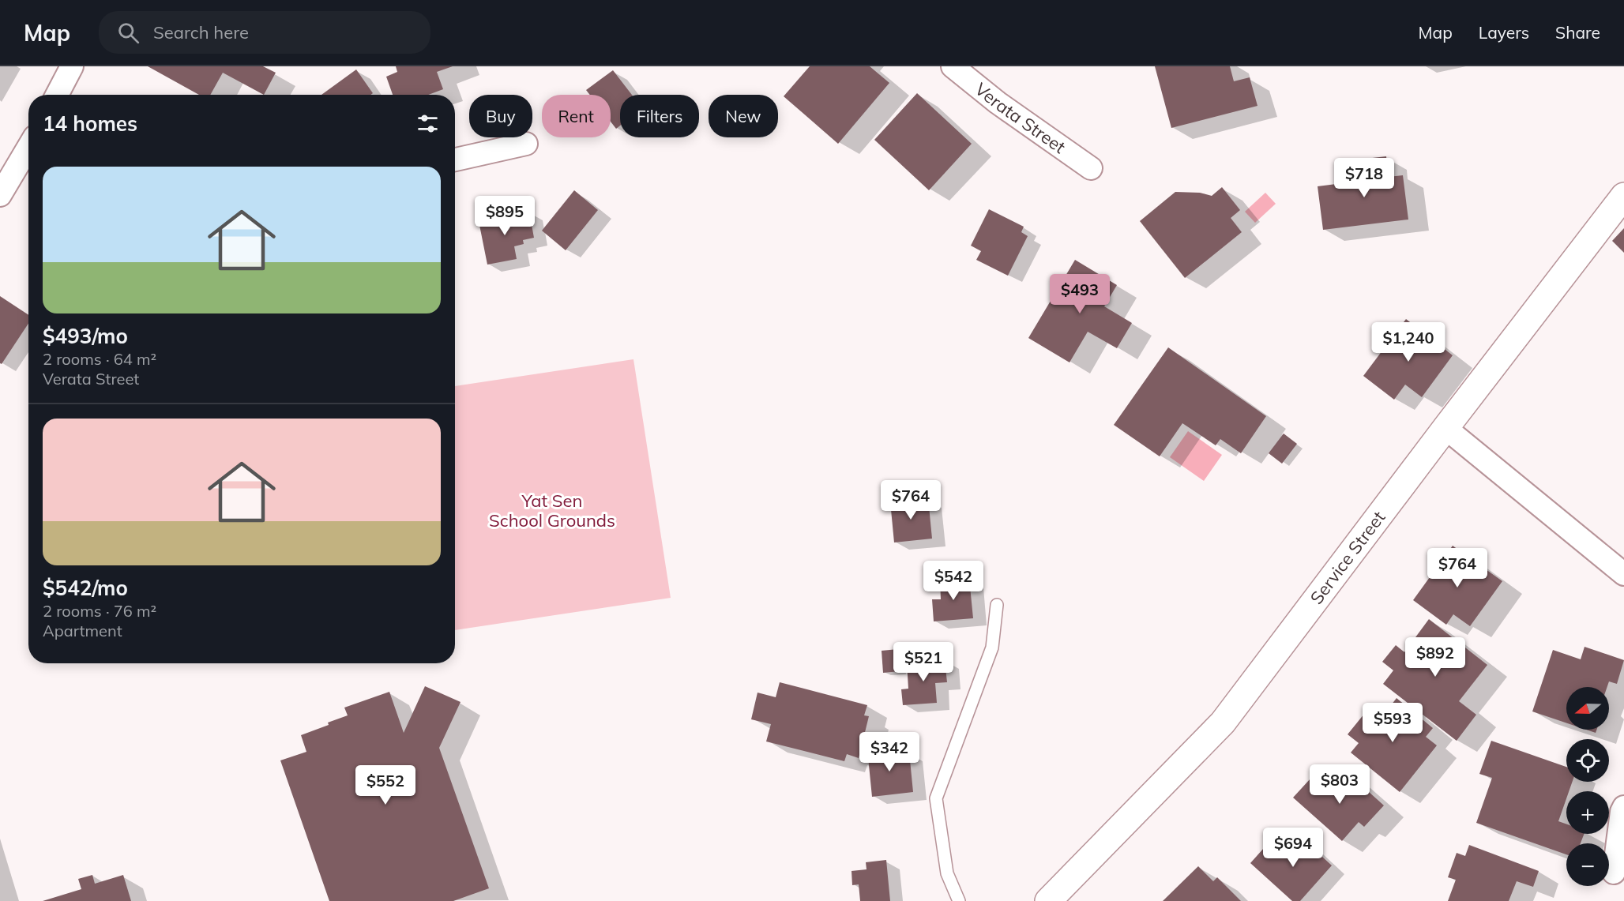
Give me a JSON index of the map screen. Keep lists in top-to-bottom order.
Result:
{
  "streets": {
    "main road": ["Service Street"],
    "street": ["Verata Street"]
  },
  "parks": ["Yat Sen School Grounds"],
  "north": "left",
  "page": {
    "header": "Map",
    "search": "Search here",
    "nav": ["Map", "Layers", "Share"],
    "chip": [
      "Buy",
      "Rent",
      "Filters",
      "New"
    ],
    "heading": "14 homes",
    "list": [
      {
        "name": "$493/mo",
        "note": "2 rooms · 64 m² · Verata Street"
      },
      {
        "name": "$542/mo",
        "note": "2 rooms · 76 m² · Apartment"
      }
    ],
    "price": [
      "$718",
      "$895",
      "$493",
      "$1,240",
      "$764",
      "$764",
      "$542",
      "$892",
      "$521",
      "$593",
      "$342",
      "$803",
      "$552",
      "$694"
    ],
    "map_buttons": ["+", "−"]
  }
}
